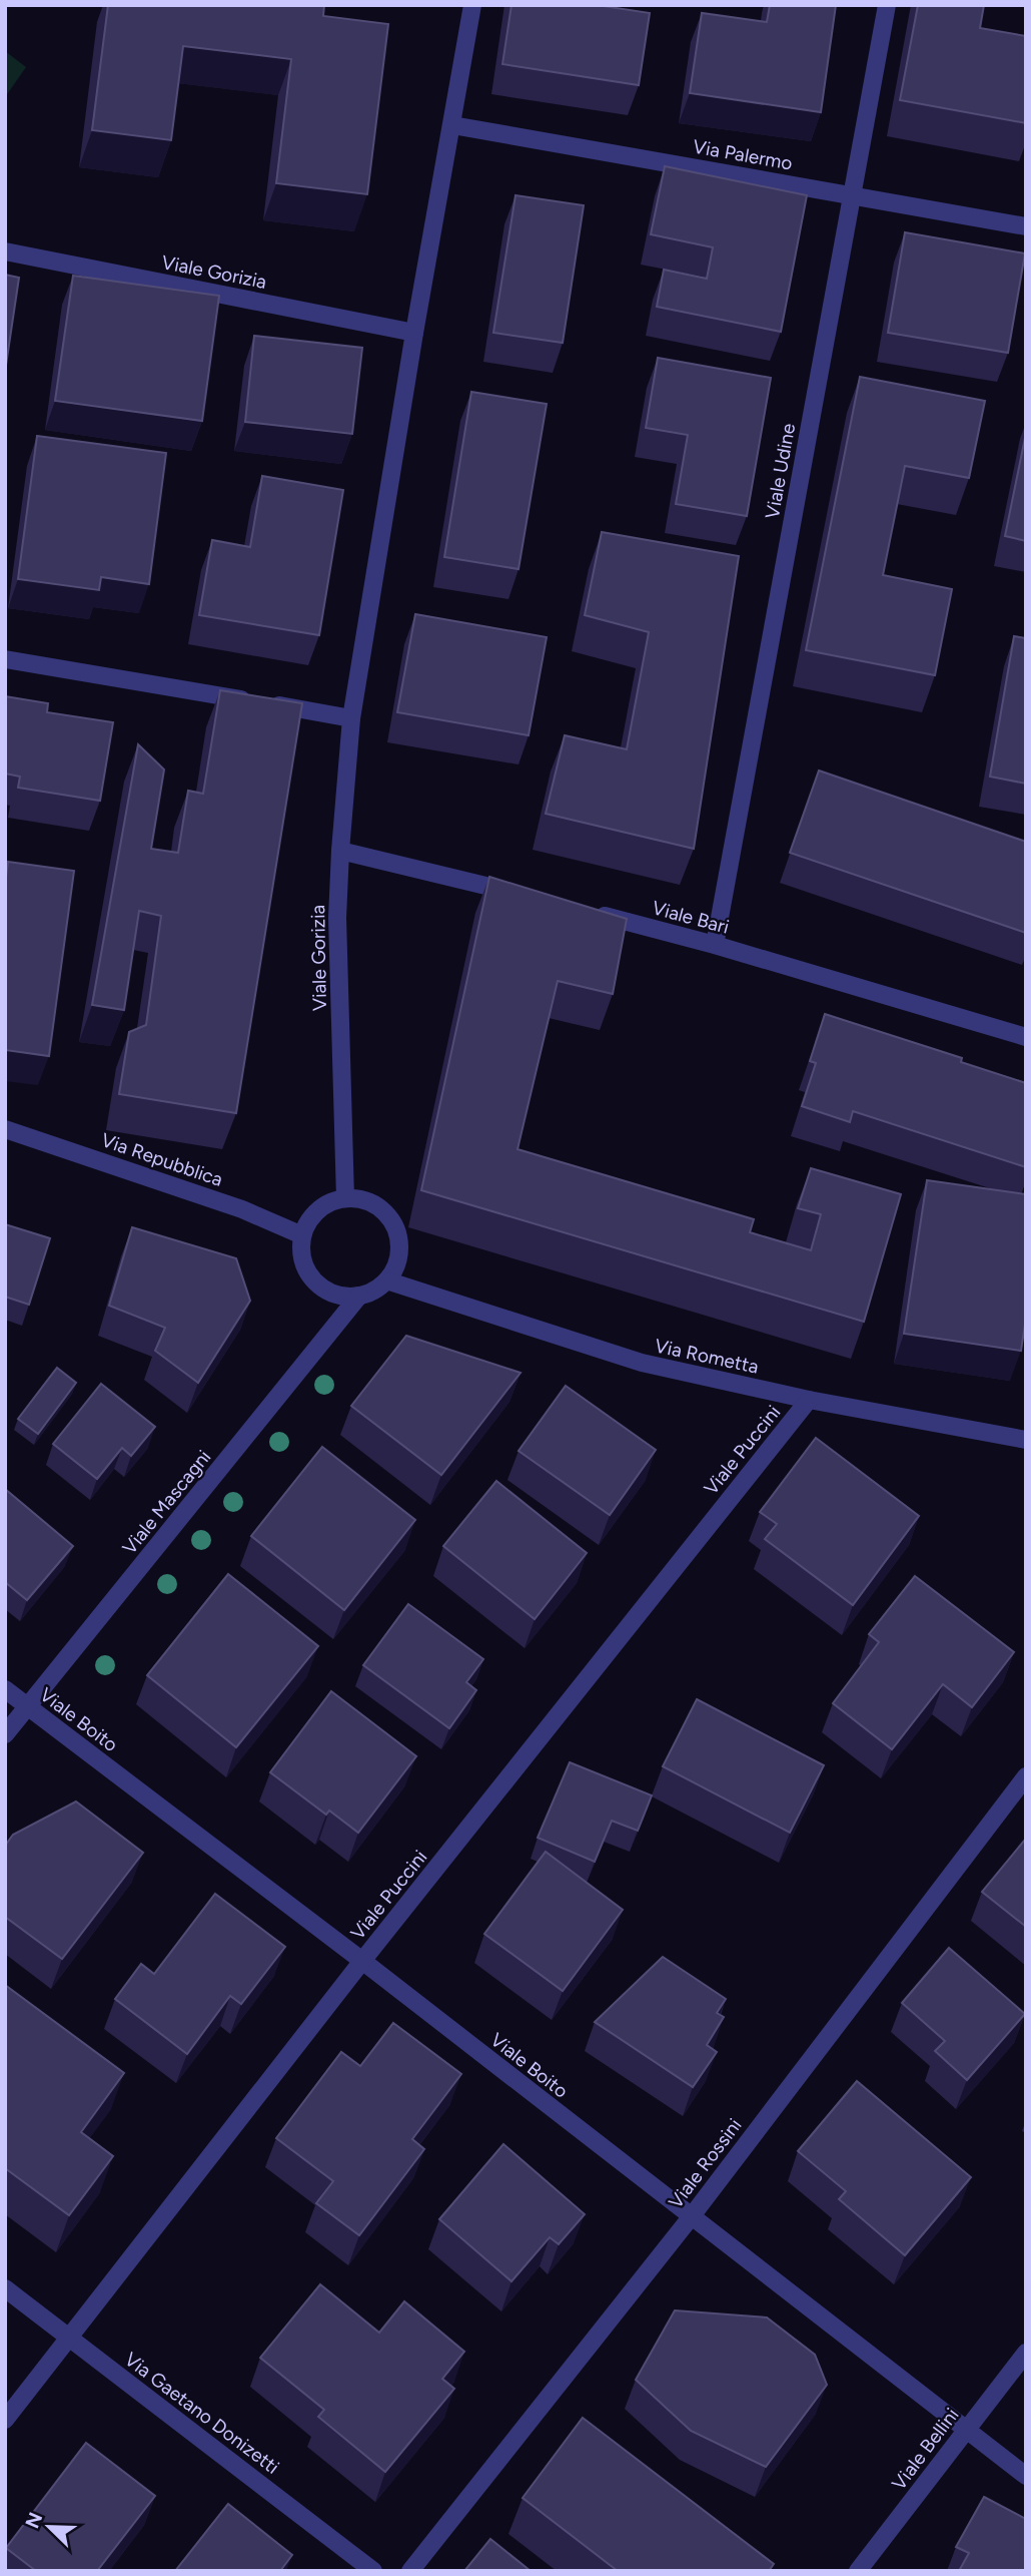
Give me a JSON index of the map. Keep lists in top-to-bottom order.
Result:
{
  "streets": {
    "street": [
      "Via Palermo",
      "Viale Gorizia",
      "Viale Udine",
      "Viale Bari",
      "Via Repubblica",
      "Via Rometta",
      "Viale Puccini",
      "Viale Mascagni",
      "Viale Boito",
      "Viale Rossini",
      "Via Gaetano Donizetti",
      "Viale Bellini"
    ]
  },
  "crossings": [
    ["Via Palermo", "Viale Gorizia"],
    ["Via Palermo", "Viale Udine"],
    ["Viale Gorizia", "Via Repubblica"],
    ["Viale Gorizia", "Via Rometta"],
    ["Viale Gorizia", "Viale Mascagni"],
    ["Viale Udine", "Viale Bari"],
    ["Via Repubblica", "Via Rometta"],
    ["Via Repubblica", "Viale Mascagni"],
    ["Via Rometta", "Viale Puccini"],
    ["Via Rometta", "Viale Mascagni"],
    ["Viale Puccini", "Viale Boito"],
    ["Viale Puccini", "Via Gaetano Donizetti"],
    ["Viale Mascagni", "Viale Boito"],
    ["Viale Boito", "Viale Rossini"],
    ["Viale Boito", "Viale Bellini"]
  ],
  "north": "top left"
}
